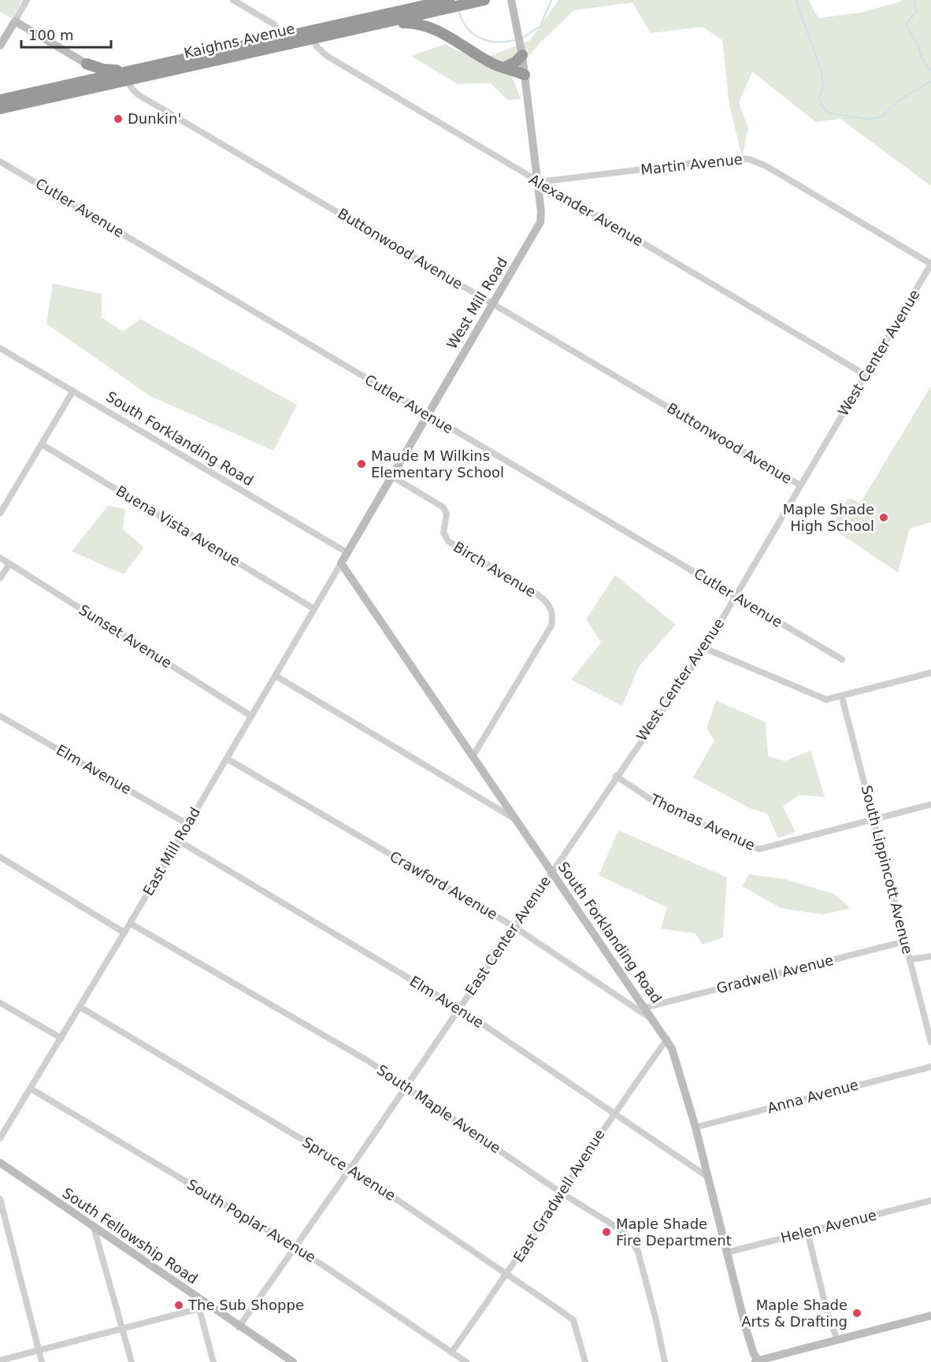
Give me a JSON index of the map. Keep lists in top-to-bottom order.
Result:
{
  "streets": {
    "highway": ["Kaighns Avenue"],
    "street": [
      "Martin Avenue",
      "Cutler Avenue",
      "Alexander Avenue",
      "Buttonwood Avenue",
      "West Mill Road",
      "West Center Avenue",
      "South Forklanding Road",
      "Buena Vista Avenue",
      "Birch Avenue",
      "Sunset Avenue",
      "Elm Avenue",
      "Thomas Avenue",
      "East Mill Road",
      "South Lippincott Avenue",
      "Crawford Avenue",
      "East Center Avenue",
      "Gradwell Avenue",
      "Anna Avenue",
      "South Maple Avenue",
      "Spruce Avenue",
      "East Gradwell Avenue",
      "South Poplar Avenue",
      "Helen Avenue",
      "South Fellowship Road"
    ]
  },
  "crossings": [
    ["Kaighns Avenue", "Alexander Avenue"],
    ["Kaighns Avenue", "Buttonwood Avenue"],
    ["Martin Avenue", "Alexander Avenue"],
    ["Martin Avenue", "West Mill Road"],
    ["Martin Avenue", "West Center Avenue"],
    ["Cutler Avenue", "West Mill Road"],
    ["Cutler Avenue", "West Center Avenue"],
    ["Alexander Avenue", "West Mill Road"],
    ["Alexander Avenue", "West Center Avenue"],
    ["Buttonwood Avenue", "West Mill Road"],
    ["Buttonwood Avenue", "West Center Avenue"],
    ["West Mill Road", "South Forklanding Road"],
    ["West Mill Road", "Birch Avenue"],
    ["West Mill Road", "East Mill Road"],
    ["West Center Avenue", "South Forklanding Road"],
    ["West Center Avenue", "Thomas Avenue"],
    ["West Center Avenue", "East Center Avenue"],
    ["South Forklanding Road", "Birch Avenue"],
    ["South Forklanding Road", "Elm Avenue"],
    ["South Forklanding Road", "East Mill Road"],
    ["South Forklanding Road", "Crawford Avenue"],
    ["South Forklanding Road", "East Center Avenue"],
    ["South Forklanding Road", "Gradwell Avenue"],
    ["South Forklanding Road", "Anna Avenue"],
    ["South Forklanding Road", "East Gradwell Avenue"],
    ["South Forklanding Road", "Helen Avenue"],
    ["Buena Vista Avenue", "East Mill Road"],
    ["Sunset Avenue", "East Mill Road"],
    ["Elm Avenue", "East Mill Road"],
    ["Elm Avenue", "East Center Avenue"],
    ["Elm Avenue", "East Gradwell Avenue"],
    ["Thomas Avenue", "South Lippincott Avenue"],
    ["East Mill Road", "Crawford Avenue"],
    ["East Mill Road", "South Maple Avenue"],
    ["East Mill Road", "Spruce Avenue"],
    ["East Mill Road", "South Poplar Avenue"],
    ["South Lippincott Avenue", "Gradwell Avenue"],
    ["Crawford Avenue", "East Center Avenue"],
    ["East Center Avenue", "South Maple Avenue"],
    ["East Center Avenue", "Spruce Avenue"],
    ["East Center Avenue", "South Poplar Avenue"],
    ["East Center Avenue", "South Fellowship Road"],
    ["South Maple Avenue", "East Gradwell Avenue"],
    ["Spruce Avenue", "East Gradwell Avenue"],
    ["East Gradwell Avenue", "South Poplar Avenue"]
  ],
  "places": [
    "Dunkin'",
    "Maude M Wilkins Elementary School",
    "Maple Shade High School",
    "Maple Shade Fire Department",
    "The Sub Shoppe",
    "Maple Shade Arts & Drafting"
  ],
  "scale_bar": "100 m"
}
